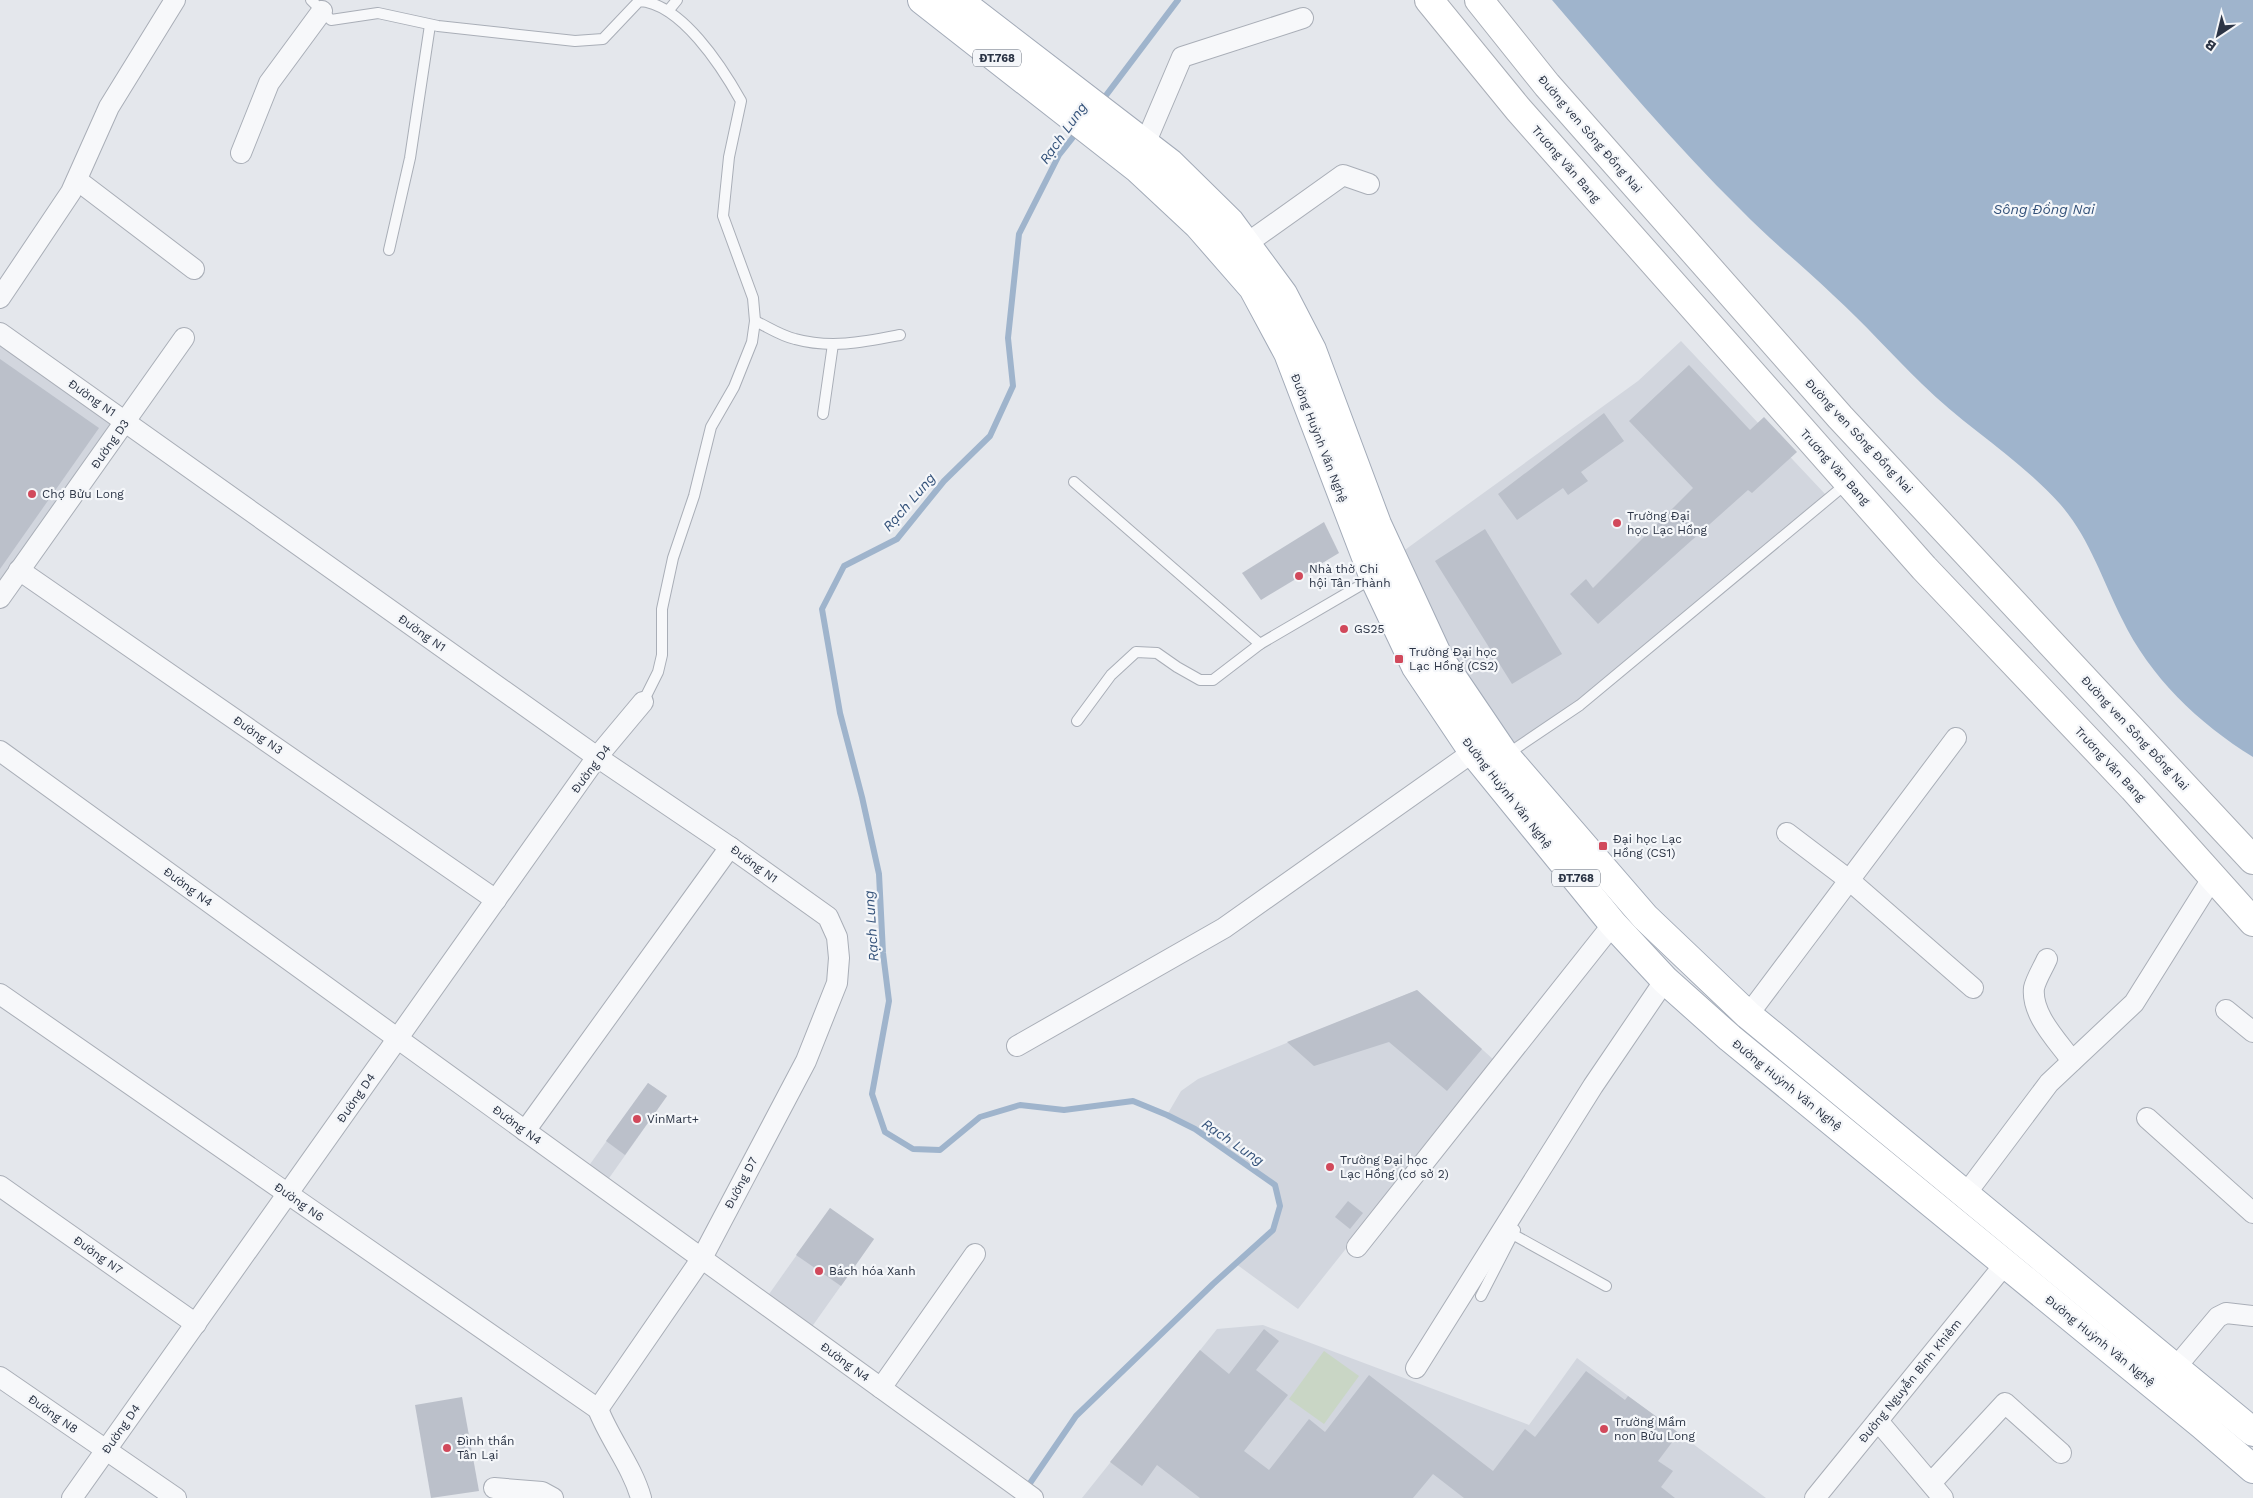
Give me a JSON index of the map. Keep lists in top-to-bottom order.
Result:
{
  "streets": {
    "main road": [
      "ĐT.768",
      "Đường ven Sông Đồng Nai",
      "Trương Văn Bang",
      "Đường Huỳnh Văn Nghệ"
    ],
    "street": [
      "Đường N1",
      "Đường D3",
      "Đường N3",
      "Đường D4",
      "Đường N4",
      "Đường D7",
      "Đường N6",
      "Đường N7",
      "Đường Nguyễn Bỉnh Khiêm",
      "Đường N8"
    ]
  },
  "crossings": [
    ["Đường N1", "Đường D3"],
    ["Đường N1", "Đường D4"],
    ["Đường N1", "Đường D7"],
    ["Đường Huỳnh Văn Nghệ", "Đường Nguyễn Bỉnh Khiêm"],
    ["Đường D3", "Đường N3"],
    ["Đường N3", "Đường D4"],
    ["Đường D4", "Đường N4"],
    ["Đường D4", "Đường N6"],
    ["Đường D4", "Đường N7"],
    ["Đường D4", "Đường N8"],
    ["Đường N4", "Đường D7"],
    ["Đường D7", "Đường N6"]
  ],
  "water": ["Rạch Lung", "Sông Đồng Nai"],
  "places": {
    "other": [
      "Chợ Bửu Long",
      "Trường Đại học Lạc Hồng",
      "Nhà thờ Chi hội Tân Thành",
      "GS25",
      "VinMart+",
      "Trường Đại học Lạc Hồng (cơ sở 2)",
      "Bách hóa Xanh",
      "Trường Mầm non Bửu Long",
      "Đình thần Tân Lại"
    ],
    "transit": ["Trường Đại học Lạc Hồng (CS2)", "Đại học Lạc Hồng (CS1)"]
  },
  "north": "bottom left"
}
